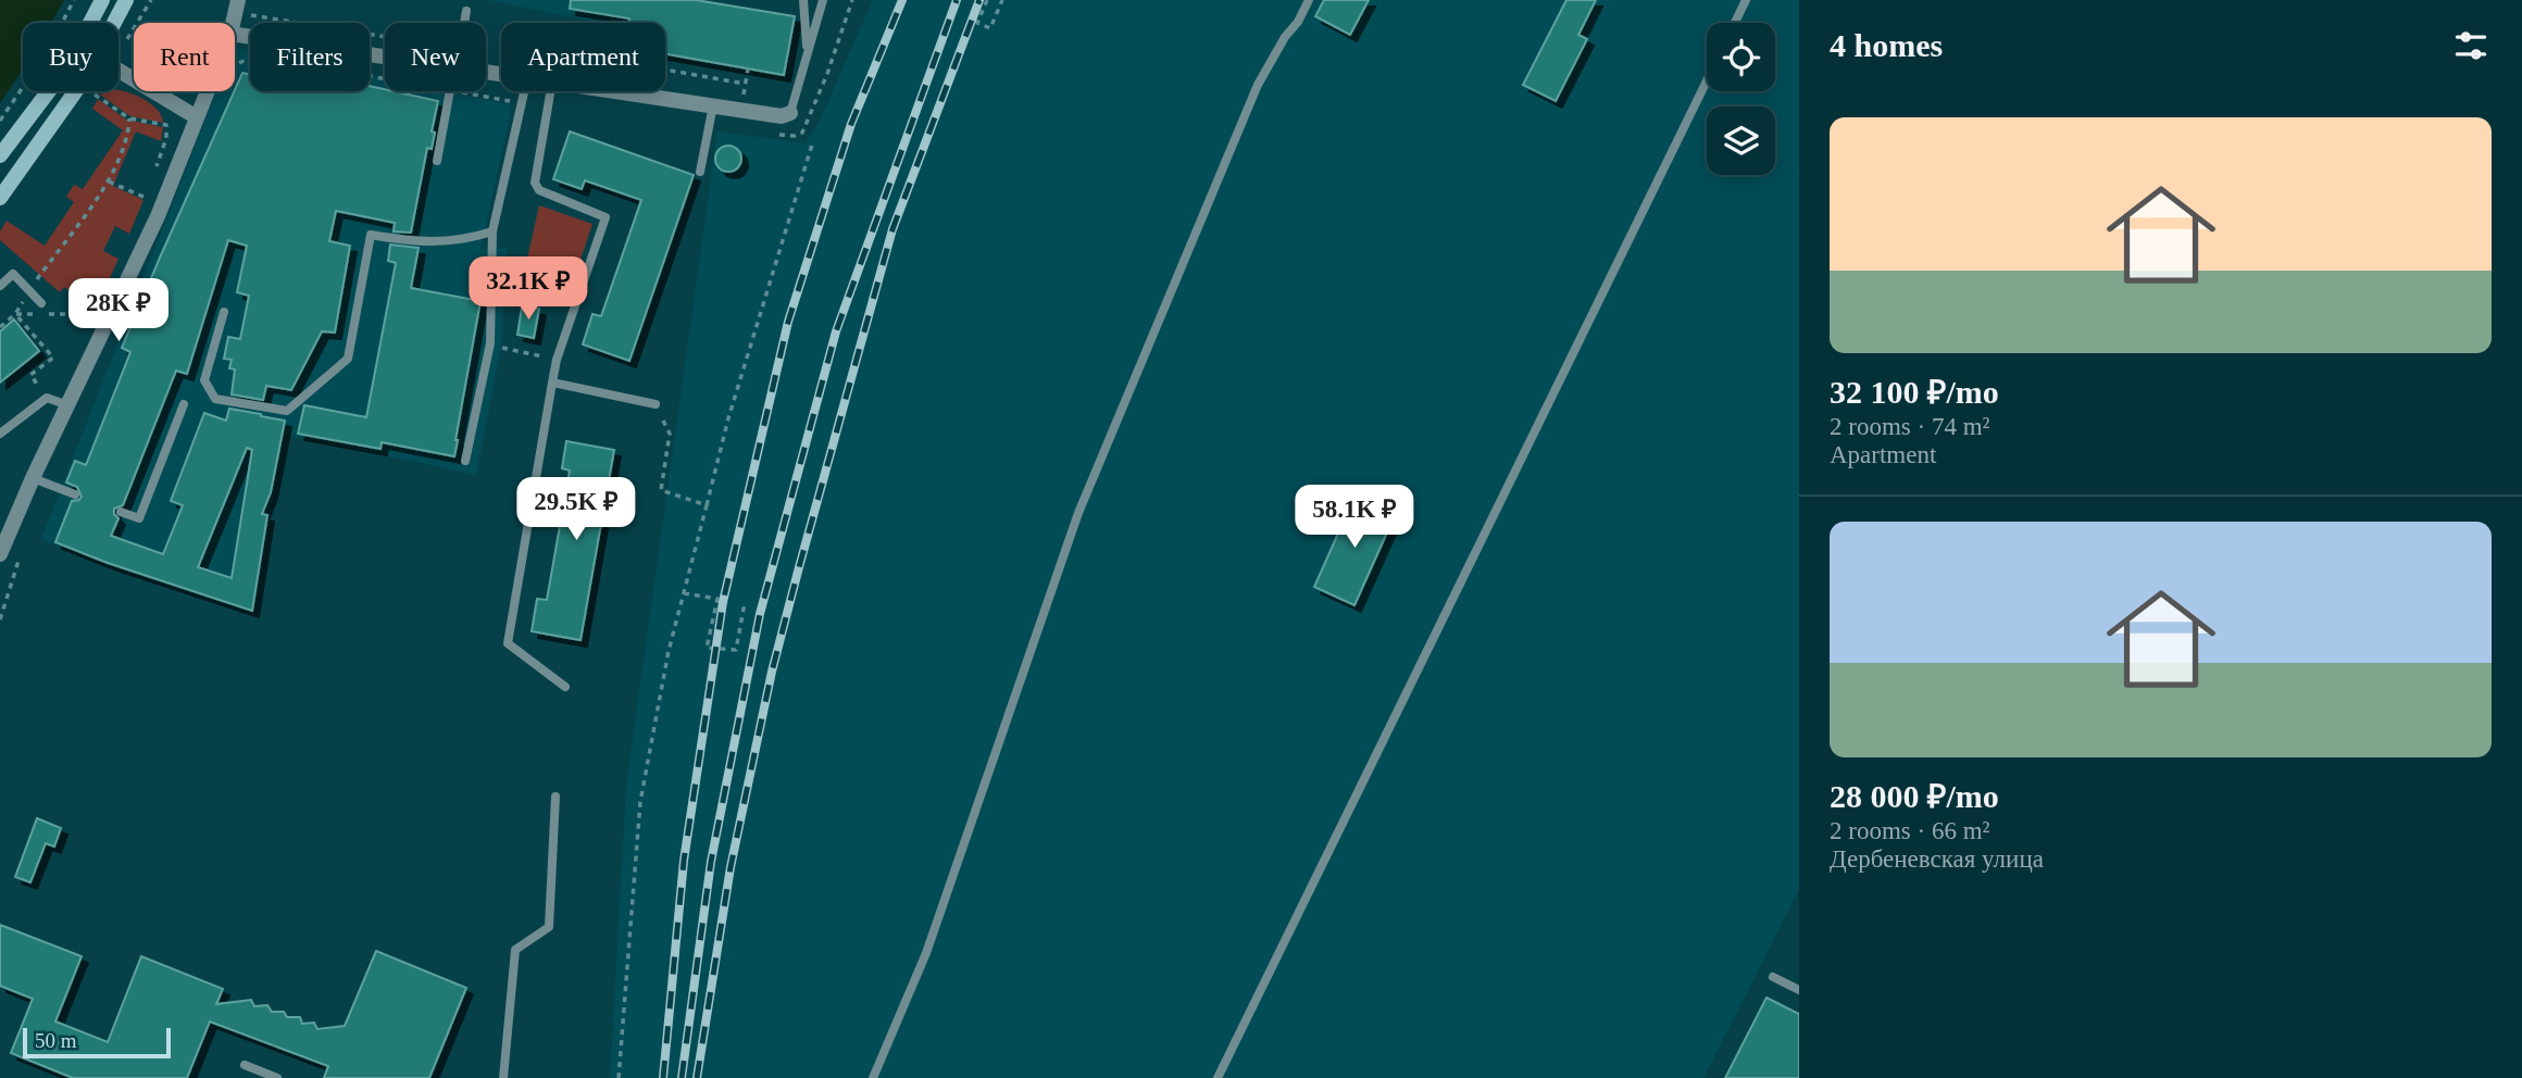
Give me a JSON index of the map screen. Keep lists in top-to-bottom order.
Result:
{
  "scale_bar": "50 m",
  "page": {
    "heading": "4 homes",
    "chip": [
      "Buy",
      "Rent",
      "Filters",
      "New",
      "Apartment"
    ],
    "list": [
      {
        "name": "32 100 ₽/mo",
        "note": "2 rooms · 74 m² · Apartment"
      },
      {
        "name": "28 000 ₽/mo",
        "note": "2 rooms · 66 m² · Дербеневская улица"
      }
    ],
    "price": [
      "32.1K ₽",
      "28K ₽",
      "29.5K ₽",
      "58.1K ₽"
    ],
    "scale": "50 m"
  }
}
